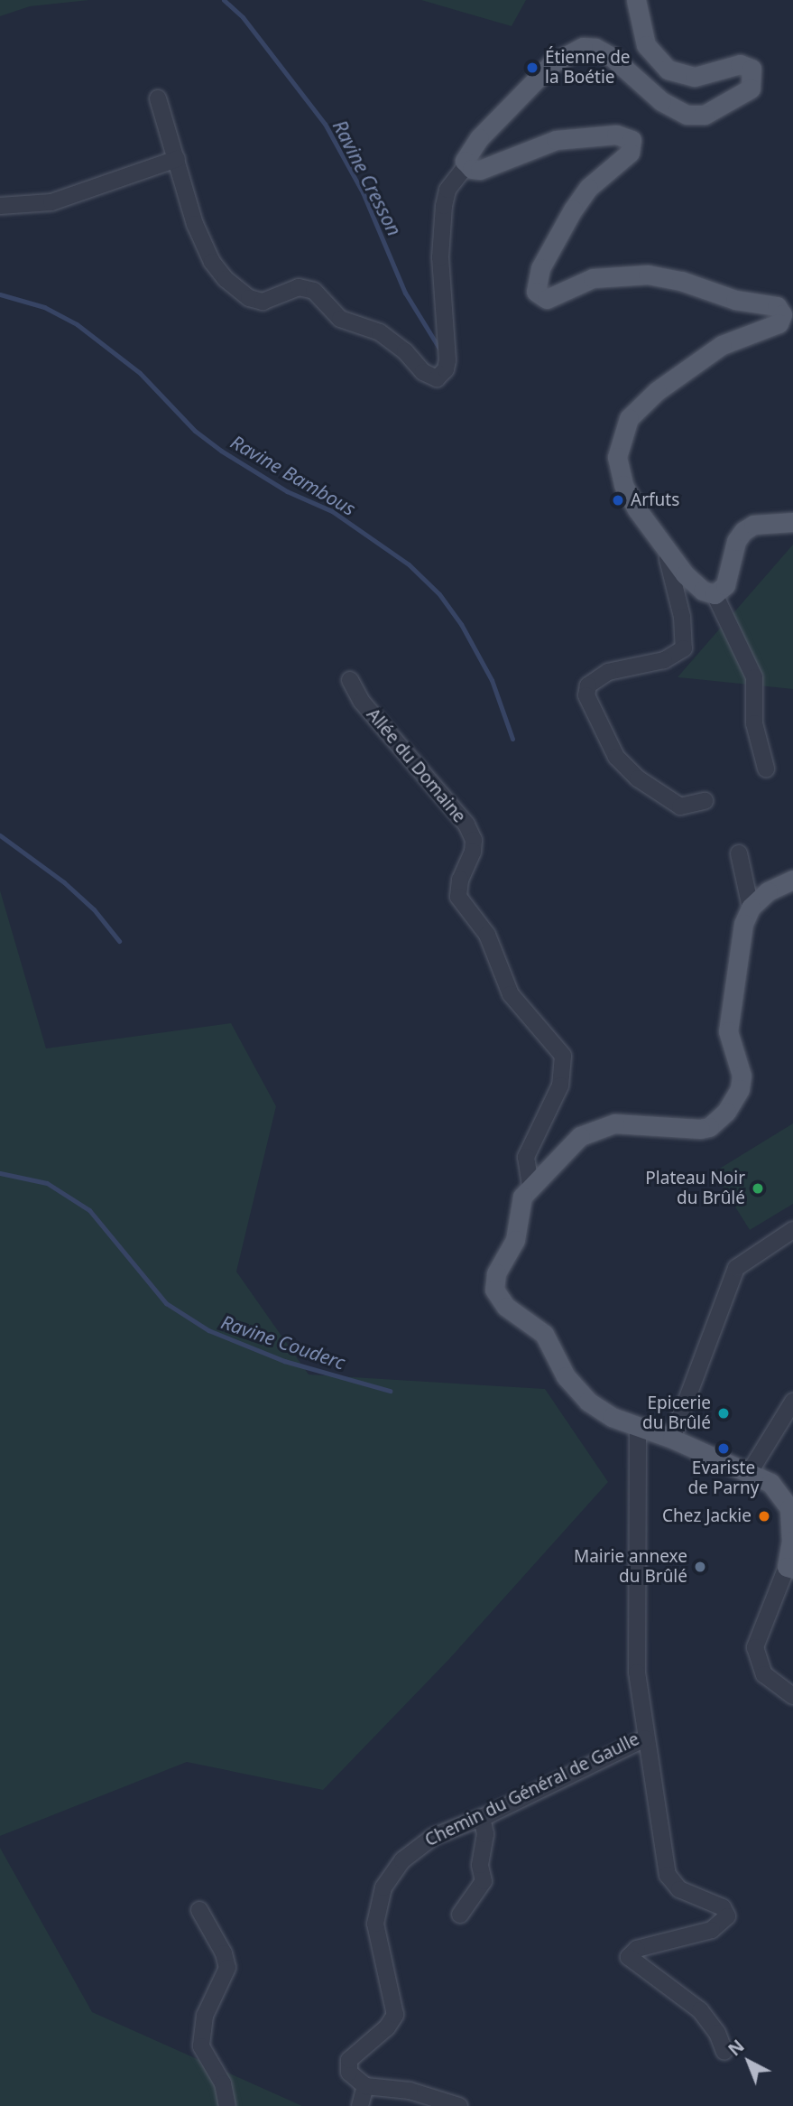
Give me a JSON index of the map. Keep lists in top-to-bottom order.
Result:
{
  "streets": {
    "street": ["Allée du Domaine", "Chemin du Général de Gaulle"]
  },
  "water": ["Ravine Cresson", "Ravine Bambous", "Ravine Couderc"],
  "places": [
    "Étienne de la Boétie",
    "Arfuts",
    "Plateau Noir du Brûlé",
    "Epicerie du Brûlé",
    "Evariste de Parny",
    "Chez Jackie",
    "Mairie annexe du Brûlé"
  ],
  "north": "top left"
}
